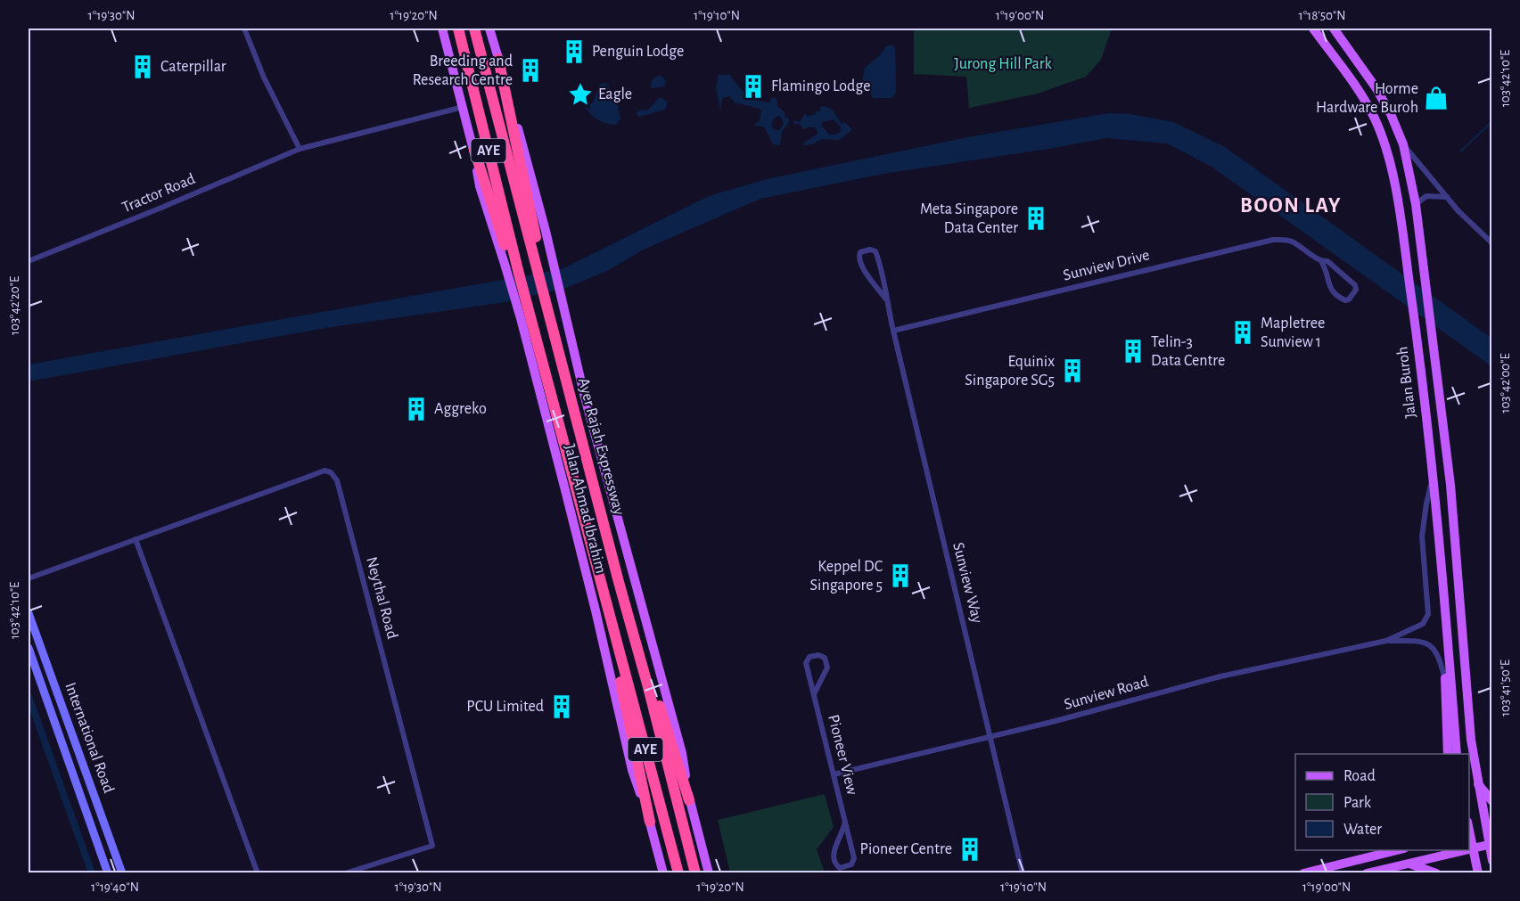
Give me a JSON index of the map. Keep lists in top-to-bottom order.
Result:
{
  "streets": {
    "highway": ["AYE", "Ayer Rajah Expressway"],
    "main road": ["Jalan Buroh", "Jalan Ahmad Ibrahim", "International Road"],
    "street": [
      "Tractor Road",
      "Sunview Drive",
      "Sunview Way",
      "Neythal Road",
      "Sunview Road",
      "Pioneer View"
    ]
  },
  "crossings": [
    ["Tractor Road", "Jalan Ahmad Ibrahim"],
    ["Sunview Drive", "Sunview Way"],
    ["Jalan Buroh", "Sunview Road"],
    ["Sunview Way", "Sunview Road"],
    ["Sunview Road", "Pioneer View"]
  ],
  "districts": ["BOON LAY"],
  "parks": ["Jurong Hill Park"],
  "places": {
    "building": [
      "Penguin Lodge",
      "Caterpillar",
      "Breeding and Research Centre",
      "Flamingo Lodge",
      "Meta Singapore Data Center",
      "Mapletree Sunview 1",
      "Telin-3 Data Centre",
      "Equinix Singapore SG5",
      "Aggreko",
      "Keppel DC Singapore 5",
      "PCU Limited",
      "Pioneer Centre"
    ],
    "place": ["Eagle"],
    "shop": ["Horme Hardware Buroh"]
  },
  "legend": ["Road", "Park", "Water"],
  "coordinates": [
    "1°19'30\"N",
    "1°19'20\"N",
    "1°19'10\"N",
    "1°19'00\"N",
    "1°18'50\"N",
    "103°42'10\"E",
    "103°42'20\"E",
    "103°42'00\"E",
    "103°41'50\"E",
    "1°19'40\"N"
  ]
}
